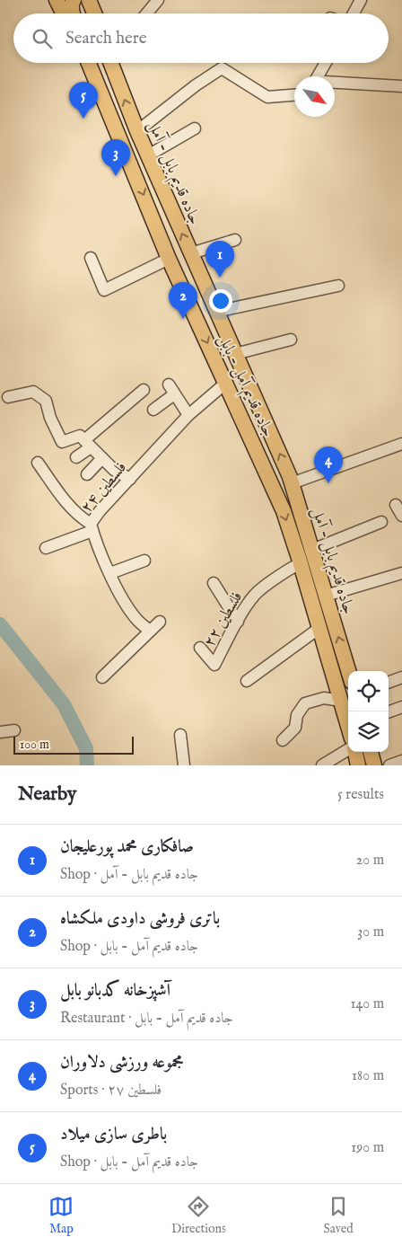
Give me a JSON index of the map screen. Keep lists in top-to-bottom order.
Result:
{
  "streets": {
    "main road": ["جاده قدیم بابل - آمل", "جاده قدیم آمل - بابل"],
    "street": ["فلسطین ۲۴", "فلسطین ۲۲"]
  },
  "crossings": [
    ["جاده قدیم آمل - بابل", "فلسطین ۲۴"],
    ["جاده قدیم آمل - بابل", "فلسطین ۲۲"]
  ],
  "one_way": ["جاده قدیم بابل - آمل", "جاده قدیم آمل - بابل"],
  "scale_bar": "100 m",
  "north": "bottom right",
  "page": {
    "search": "Search here",
    "pins": [
      "5",
      "3",
      "1",
      "2",
      "4"
    ],
    "scale": "100 m",
    "heading": ["Nearby", "5 results"],
    "list": [
      {
        "mark": "1",
        "name": "صافکاری محمد پورعلیجان",
        "note": "Shop · جاده قدیم بابل - آمل",
        "value": "20 m"
      },
      {
        "mark": "2",
        "name": "باتری فروشی داودی ملکشاه",
        "note": "Shop · جاده قدیم آمل - بابل",
        "value": "30 m"
      },
      {
        "mark": "3",
        "name": "آشپزخانه کدبانو بابل",
        "note": "Restaurant · جاده قدیم آمل - بابل",
        "value": "140 m"
      },
      {
        "mark": "4",
        "name": "مجموعه ورزشی دلاوران",
        "note": "Sports · فلسطین ۲۷",
        "value": "180 m"
      },
      {
        "mark": "5",
        "name": "باطری سازی میلاد",
        "note": "Shop · جاده قدیم آمل - بابل",
        "value": "190 m"
      }
    ],
    "nav": ["Map", "Directions", "Saved"]
  }
}
